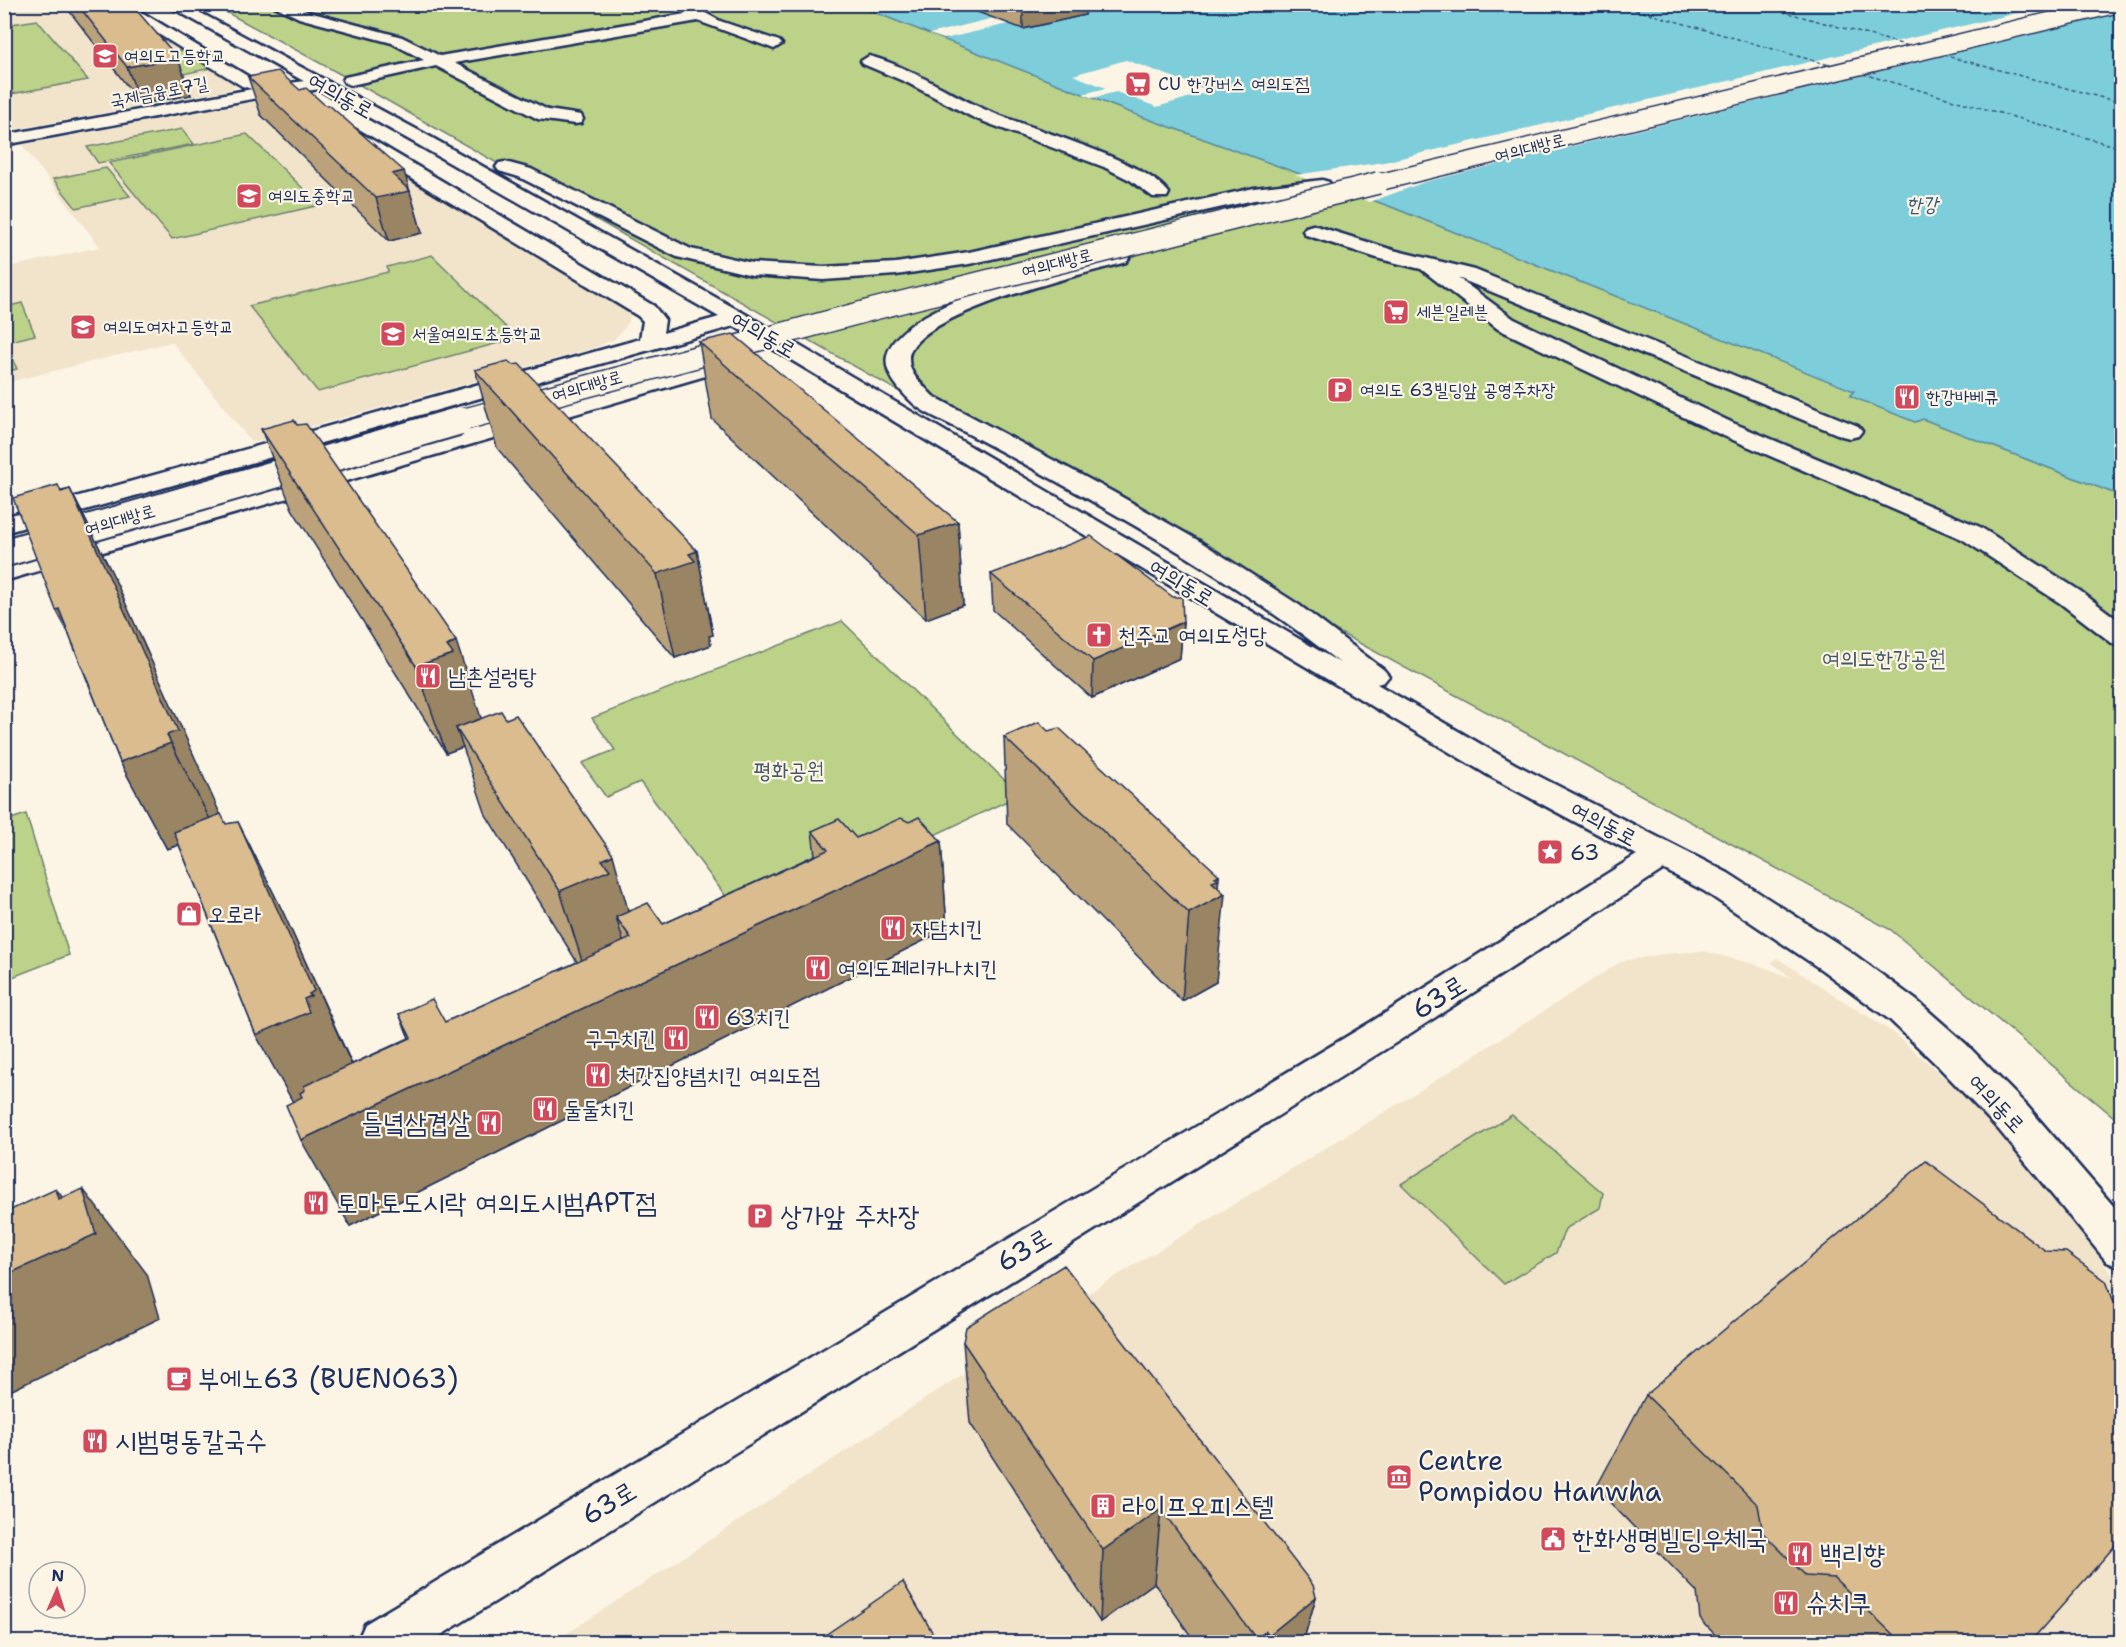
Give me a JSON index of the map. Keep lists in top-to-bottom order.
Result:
{
  "streets": {
    "main road": [
      "국제금융로7길",
      "여의동로",
      "여의대방로",
      "63로"
    ]
  },
  "crossings": [
    ["국제금융로7길", "여의동로"],
    ["여의동로", "63로"]
  ],
  "water": ["한강"],
  "parks": ["여의도한강공원", "평화공원"],
  "places": {
    "school or university": [
      "여의도고등학교",
      "여의도중학교",
      "여의도여자고등학교",
      "서울여의도초등학교"
    ],
    "supermarket": ["CU 한강버스 여의도점", "세븐일레븐"],
    "parking": ["여의도 63빌딩앞 공영주차장", "상가앞 주차장"],
    "restaurant": [
      "한강바베큐",
      "남촌설렁탕",
      "자담치킨",
      "여의도페리카나치킨",
      "63치킨",
      "구구치킨",
      "처갓집양념치킨 여의도점",
      "둘둘치킨",
      "들녘삼겹살",
      "토마토도시락 여의도시범APT점",
      "시범명동칼국수",
      "백리향",
      "슈치쿠"
    ],
    "church": ["천주교 여의도성당"],
    "place": ["63"],
    "shop": ["오로라"],
    "cafe": ["부에노63 (BUENO63)"],
    "museum": ["Centre Pompidou Hanwha"],
    "building": ["라이프오피스텔"],
    "public building": ["한화생명빌딩우체국"]
  },
  "north": "top"
}
